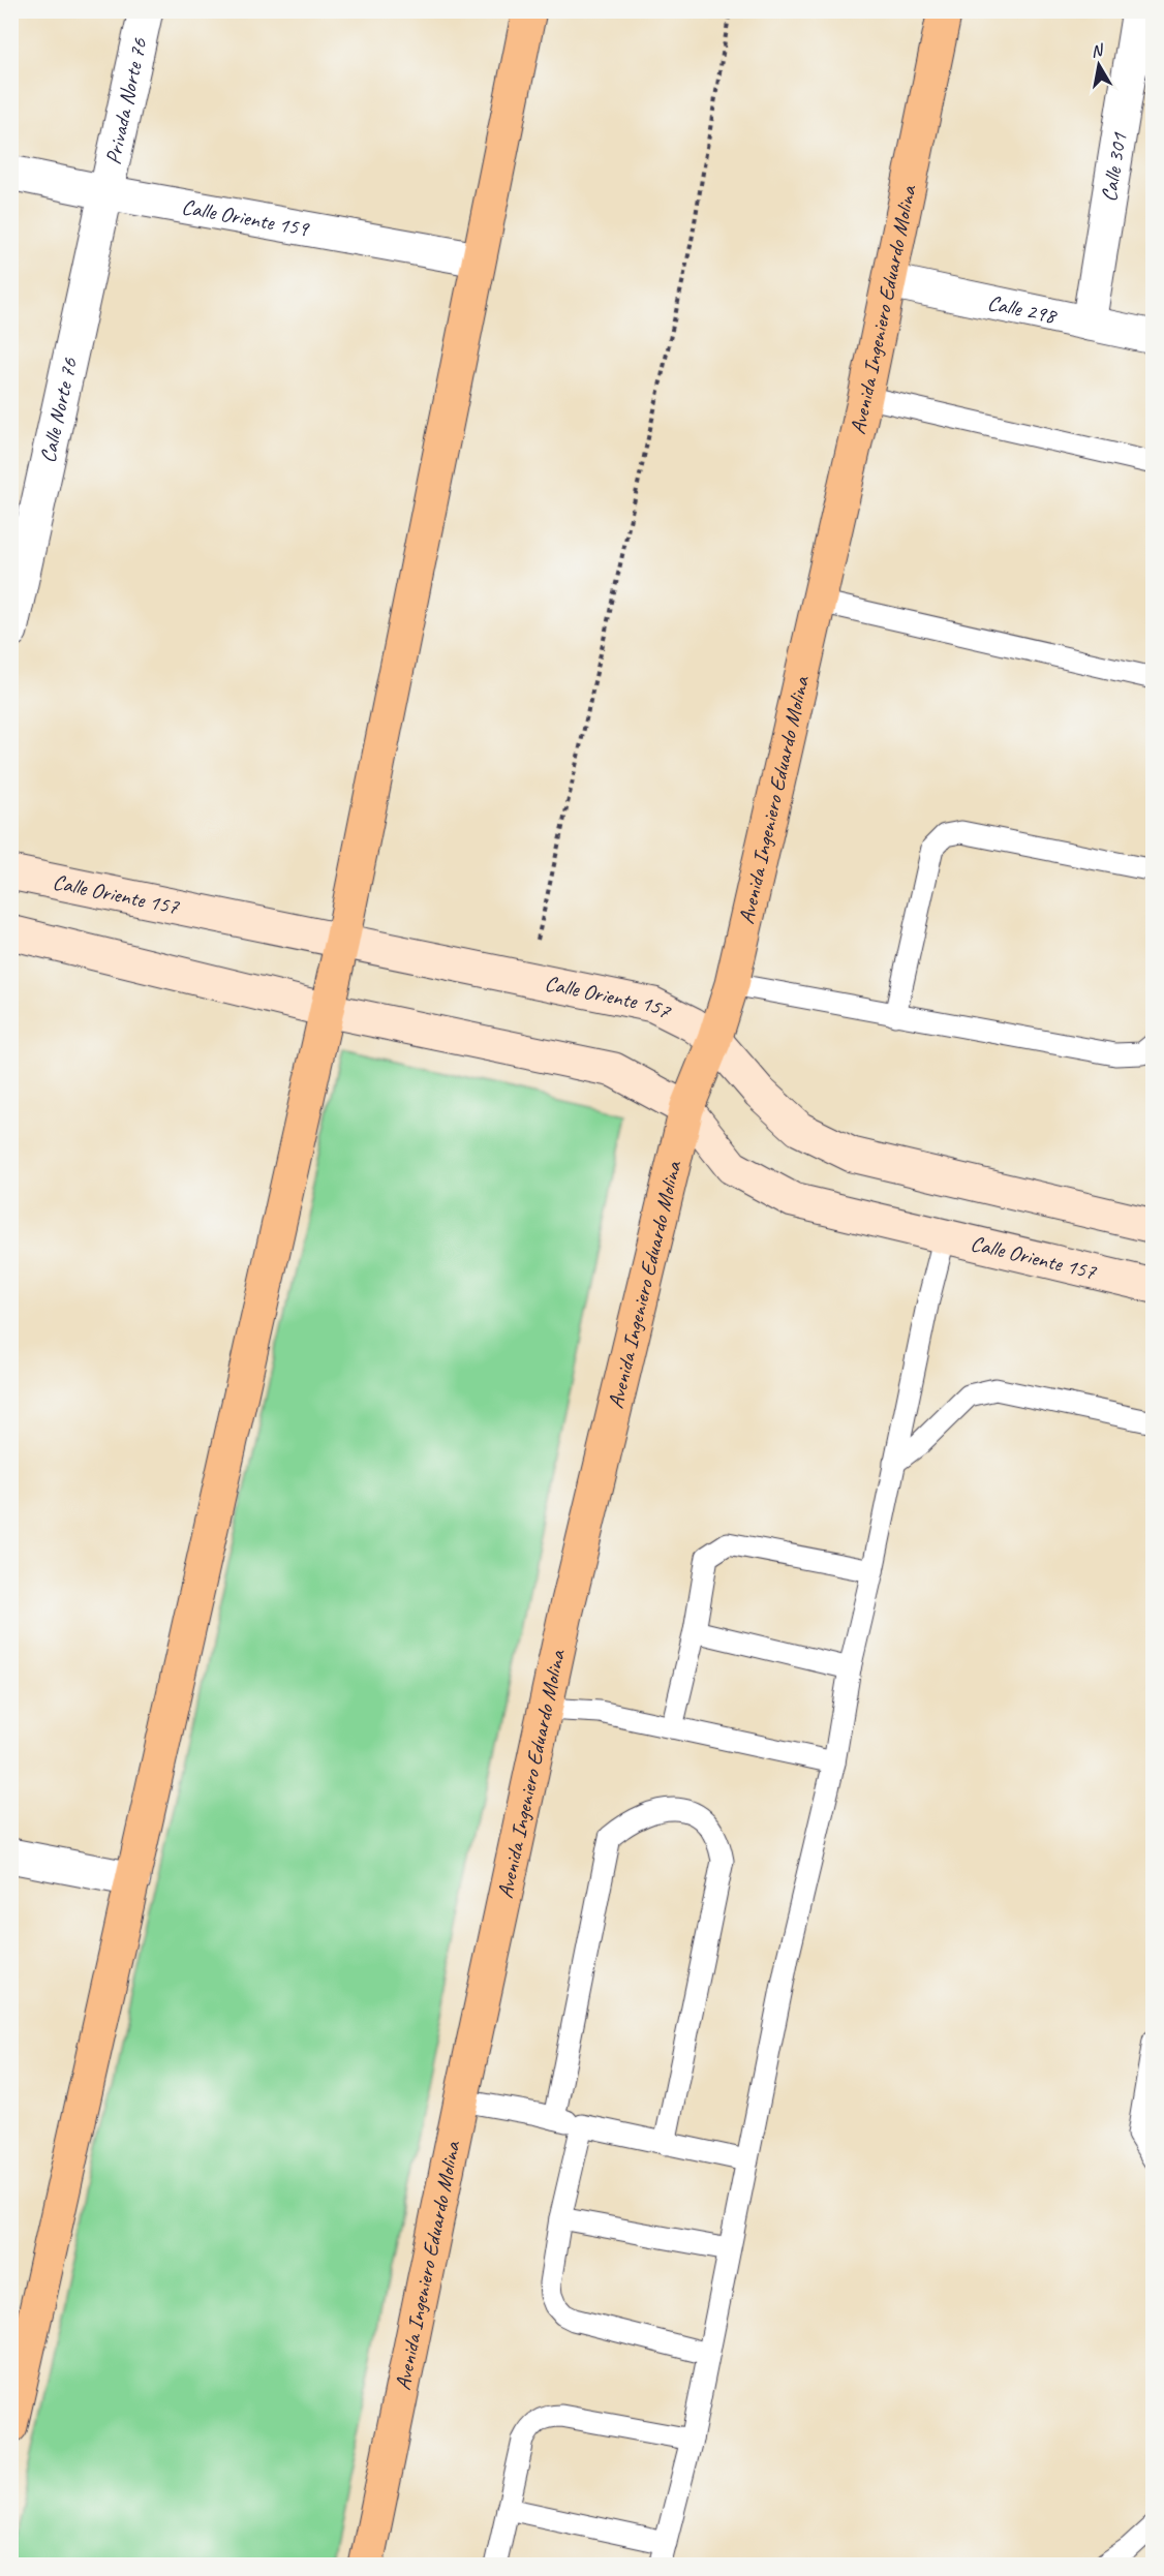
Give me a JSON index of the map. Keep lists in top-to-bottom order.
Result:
{
  "streets": {
    "main road": ["Avenida Ingeniero Eduardo Molina"],
    "street": [
      "Privada Norte 76",
      "Calle 301",
      "Calle Oriente 159",
      "Calle 298",
      "Calle Norte 76",
      "Calle Oriente 157"
    ]
  },
  "crossings": [
    ["Privada Norte 76", "Calle Oriente 159"],
    ["Privada Norte 76", "Calle Norte 76"],
    ["Calle 301", "Calle 298"],
    ["Calle Oriente 159", "Calle Norte 76"],
    ["Avenida Ingeniero Eduardo Molina", "Calle 298"],
    ["Avenida Ingeniero Eduardo Molina", "Calle Oriente 157"]
  ],
  "north": "top"
}
